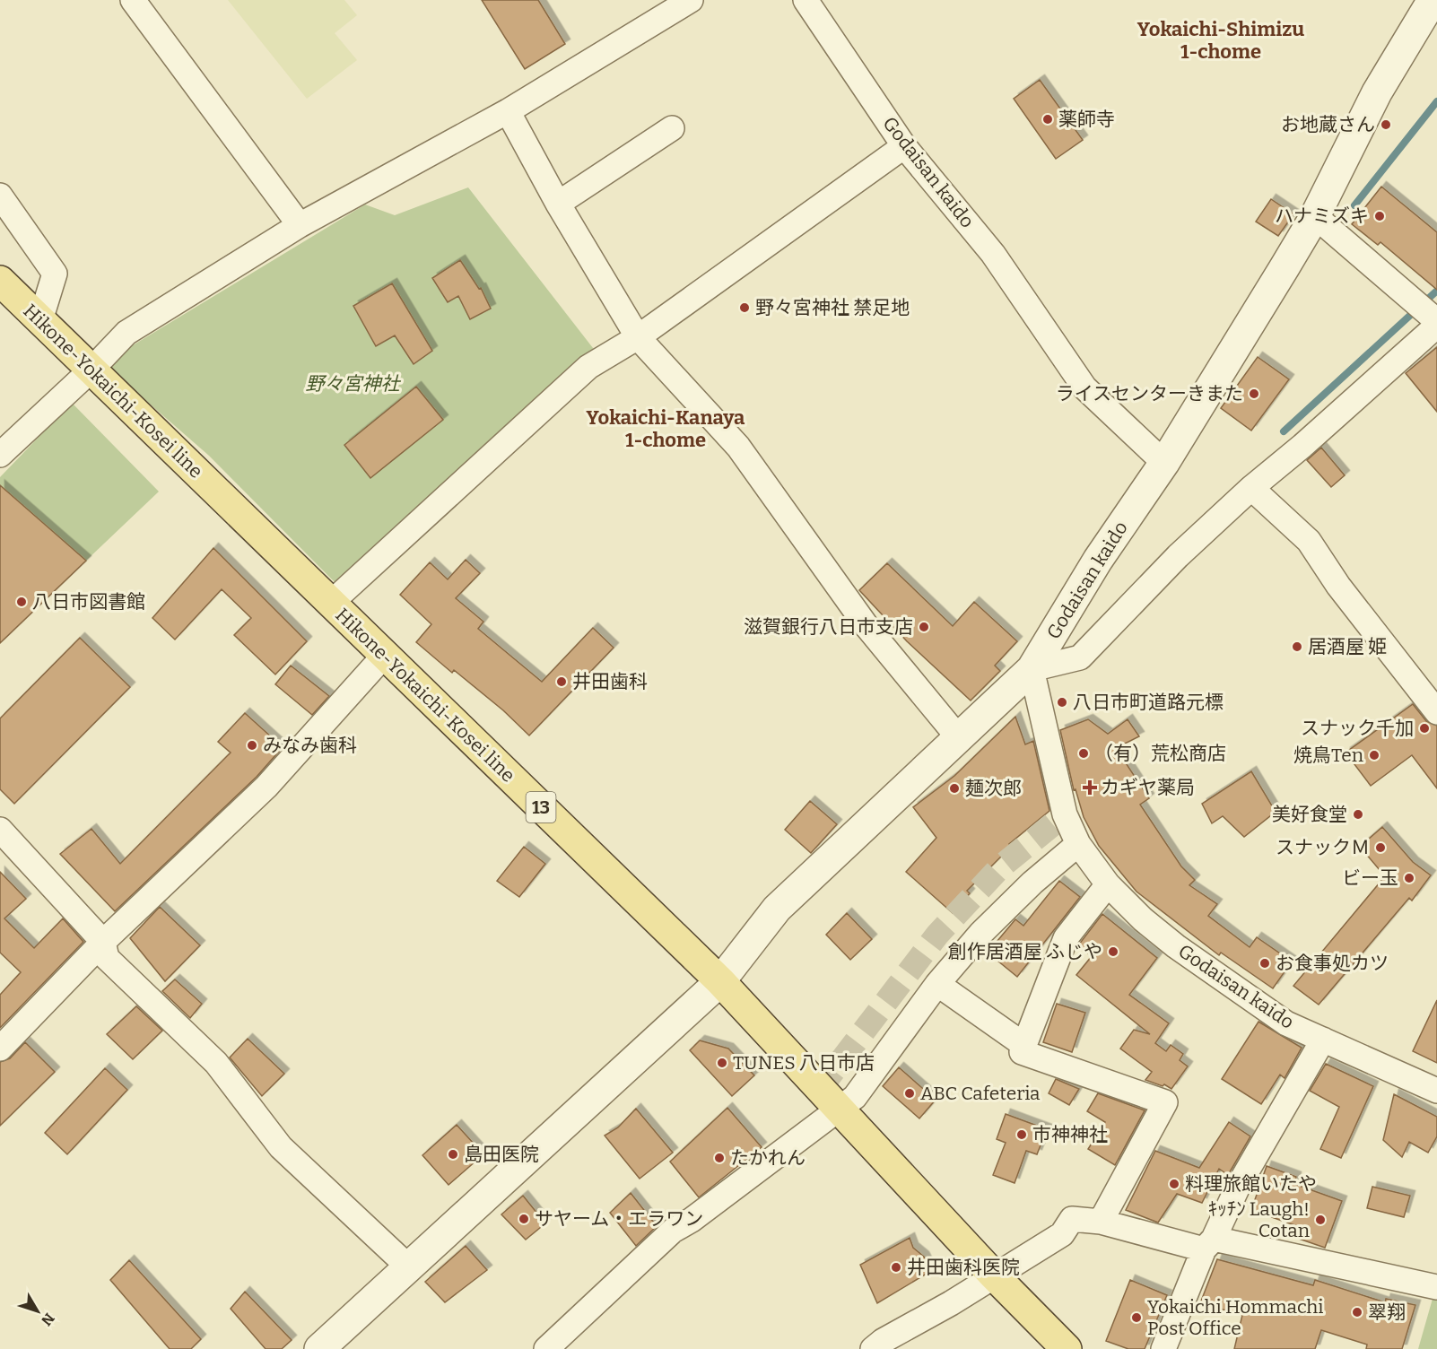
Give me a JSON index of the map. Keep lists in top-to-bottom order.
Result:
{
  "streets": {
    "main road": ["Hikone-Yokaichi-Kosei line", "13"],
    "street": ["Godaisan kaido"]
  },
  "districts": ["Yokaichi-Shimizu 1-chome", "Yokaichi-Kanaya 1-chome"],
  "parks": ["野々宮神社"],
  "places": {
    "other": [
      "薬師寺",
      "お地蔵さん",
      "ハナミズキ",
      "野々宮神社 禁足地",
      "ライスセンターきまた",
      "八日市図書館",
      "滋賀銀行八日市支店",
      "居酒屋 姫",
      "井田歯科",
      "八日市町道路元標",
      "スナック千加",
      "みなみ歯科",
      "（有）荒松商店",
      "焼鳥Ten",
      "麺次郎",
      "美好食堂",
      "スナックＭ",
      "ビー玉",
      "創作居酒屋 ふじや",
      "お食事処カツ",
      "TUNES 八日市店",
      "ABC Cafeteria",
      "市神神社",
      "島田医院",
      "たかれん",
      "料理旅館いたや",
      "サヤーム・エラワン",
      "ｷｯﾁﾝ Laugh! Cotan",
      "井田歯科医院",
      "翠翔",
      "Yokaichi Hommachi Post Office"
    ],
    "health": ["カギヤ薬局"]
  },
  "north": "bottom right"
}
